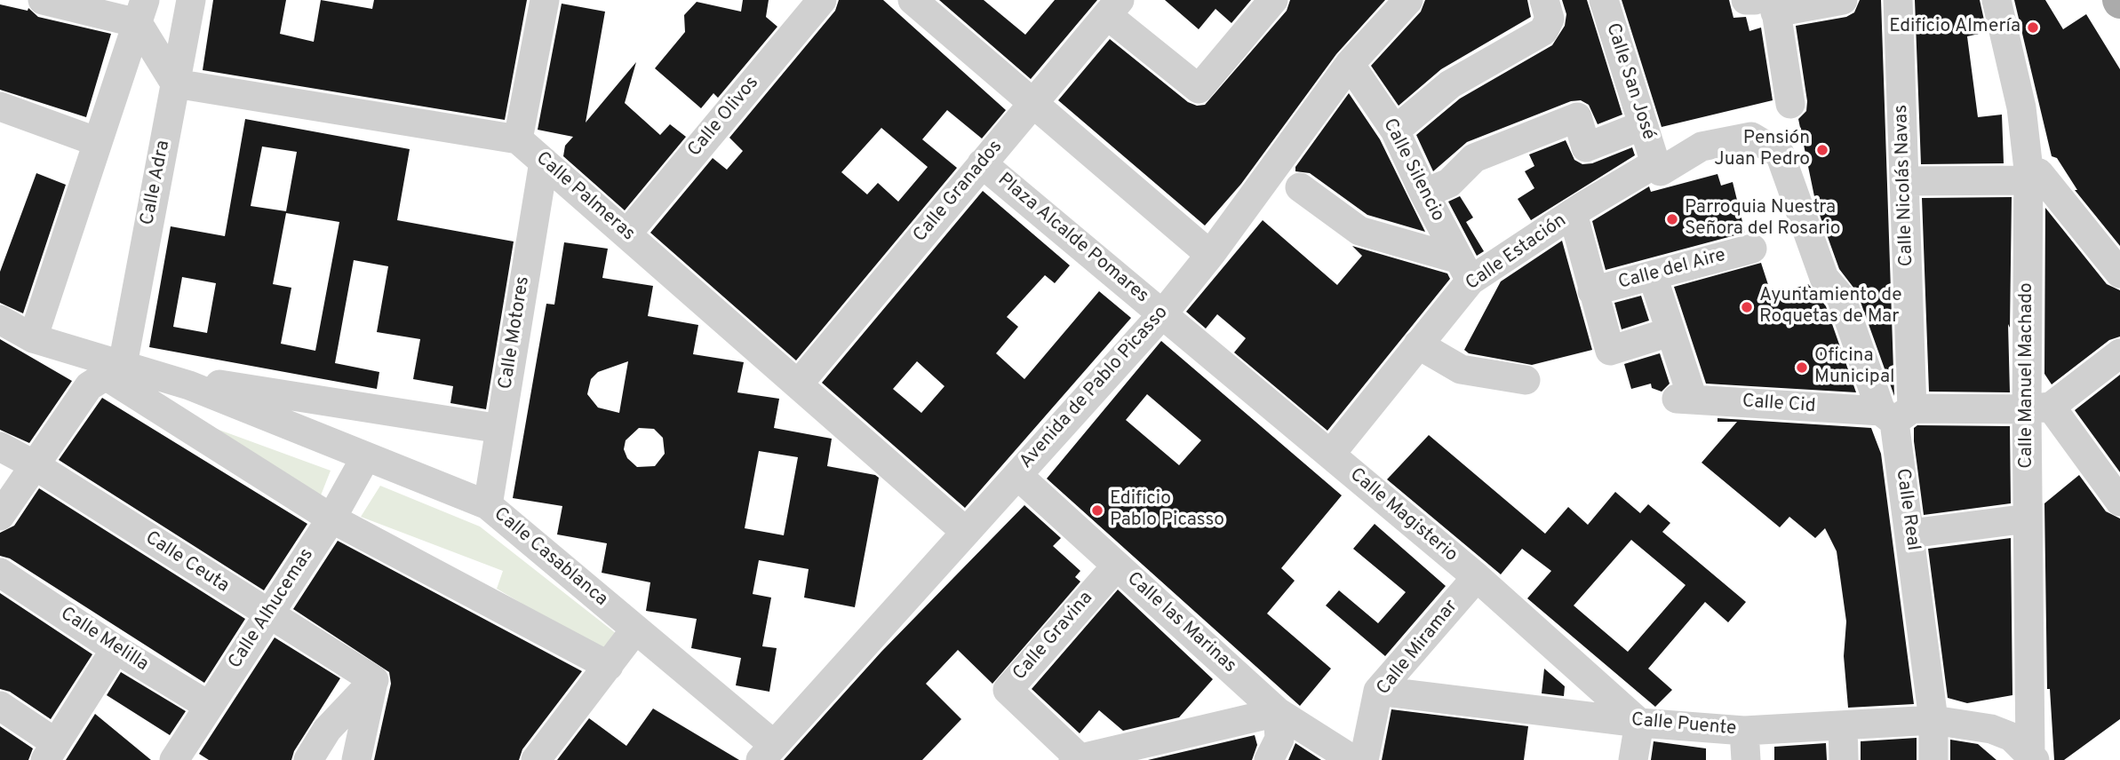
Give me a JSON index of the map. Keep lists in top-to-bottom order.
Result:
{
  "streets": {
    "street": [
      "Calle San José",
      "Calle Olivos",
      "Calle Silencio",
      "Calle Adra",
      "Calle Nicolás Navas",
      "Calle Granados",
      "Calle Palmeras",
      "Plaza Alcalde Pomares",
      "Calle Estación",
      "Calle del Aire",
      "Calle Motores",
      "Calle Manuel Machado",
      "Avenida de Pablo Picasso",
      "Calle Cid",
      "Calle Real",
      "Calle Magisterio",
      "Calle Casablanca",
      "Calle Ceuta",
      "Calle Alhucemas",
      "Calle las Marinas",
      "Calle Gravina",
      "Calle Melilla",
      "Calle Miramar",
      "Calle Puente"
    ]
  },
  "crossings": [
    ["Calle San José", "Calle Estación"],
    ["Calle San José", "Calle Real"],
    ["Calle Olivos", "Calle Palmeras"],
    ["Calle Silencio", "Calle Estación"],
    ["Calle Silencio", "Avenida de Pablo Picasso"],
    ["Calle Adra", "Calle Palmeras"],
    ["Calle Adra", "Calle Casablanca"],
    ["Calle Nicolás Navas", "Calle Cid"],
    ["Calle Nicolás Navas", "Calle Real"],
    ["Calle Granados", "Calle Palmeras"],
    ["Calle Granados", "Plaza Alcalde Pomares"],
    ["Calle Palmeras", "Calle Motores"],
    ["Calle Palmeras", "Avenida de Pablo Picasso"],
    ["Plaza Alcalde Pomares", "Avenida de Pablo Picasso"],
    ["Plaza Alcalde Pomares", "Calle Magisterio"],
    ["Calle Estación", "Calle Real"],
    ["Calle Estación", "Calle Magisterio"],
    ["Calle Motores", "Calle Casablanca"],
    ["Calle Manuel Machado", "Calle Cid"],
    ["Calle Manuel Machado", "Calle Puente"],
    ["Avenida de Pablo Picasso", "Calle Magisterio"],
    ["Avenida de Pablo Picasso", "Calle Casablanca"],
    ["Avenida de Pablo Picasso", "Calle las Marinas"],
    ["Calle Cid", "Calle Real"],
    ["Calle Real", "Calle Puente"],
    ["Calle Magisterio", "Calle Miramar"],
    ["Calle Magisterio", "Calle Puente"],
    ["Calle Casablanca", "Calle Alhucemas"],
    ["Calle Ceuta", "Calle Alhucemas"],
    ["Calle Alhucemas", "Calle Melilla"],
    ["Calle las Marinas", "Calle Gravina"],
    ["Calle Miramar", "Calle Puente"]
  ],
  "places": [
    "Edificio Almería",
    "Pensión Juan Pedro",
    "Parroquia Nuestra Señora del Rosario",
    "Ayuntamiento de Roquetas de Mar",
    "Oficina Municipal",
    "Edificio Pablo Picasso"
  ]
}
